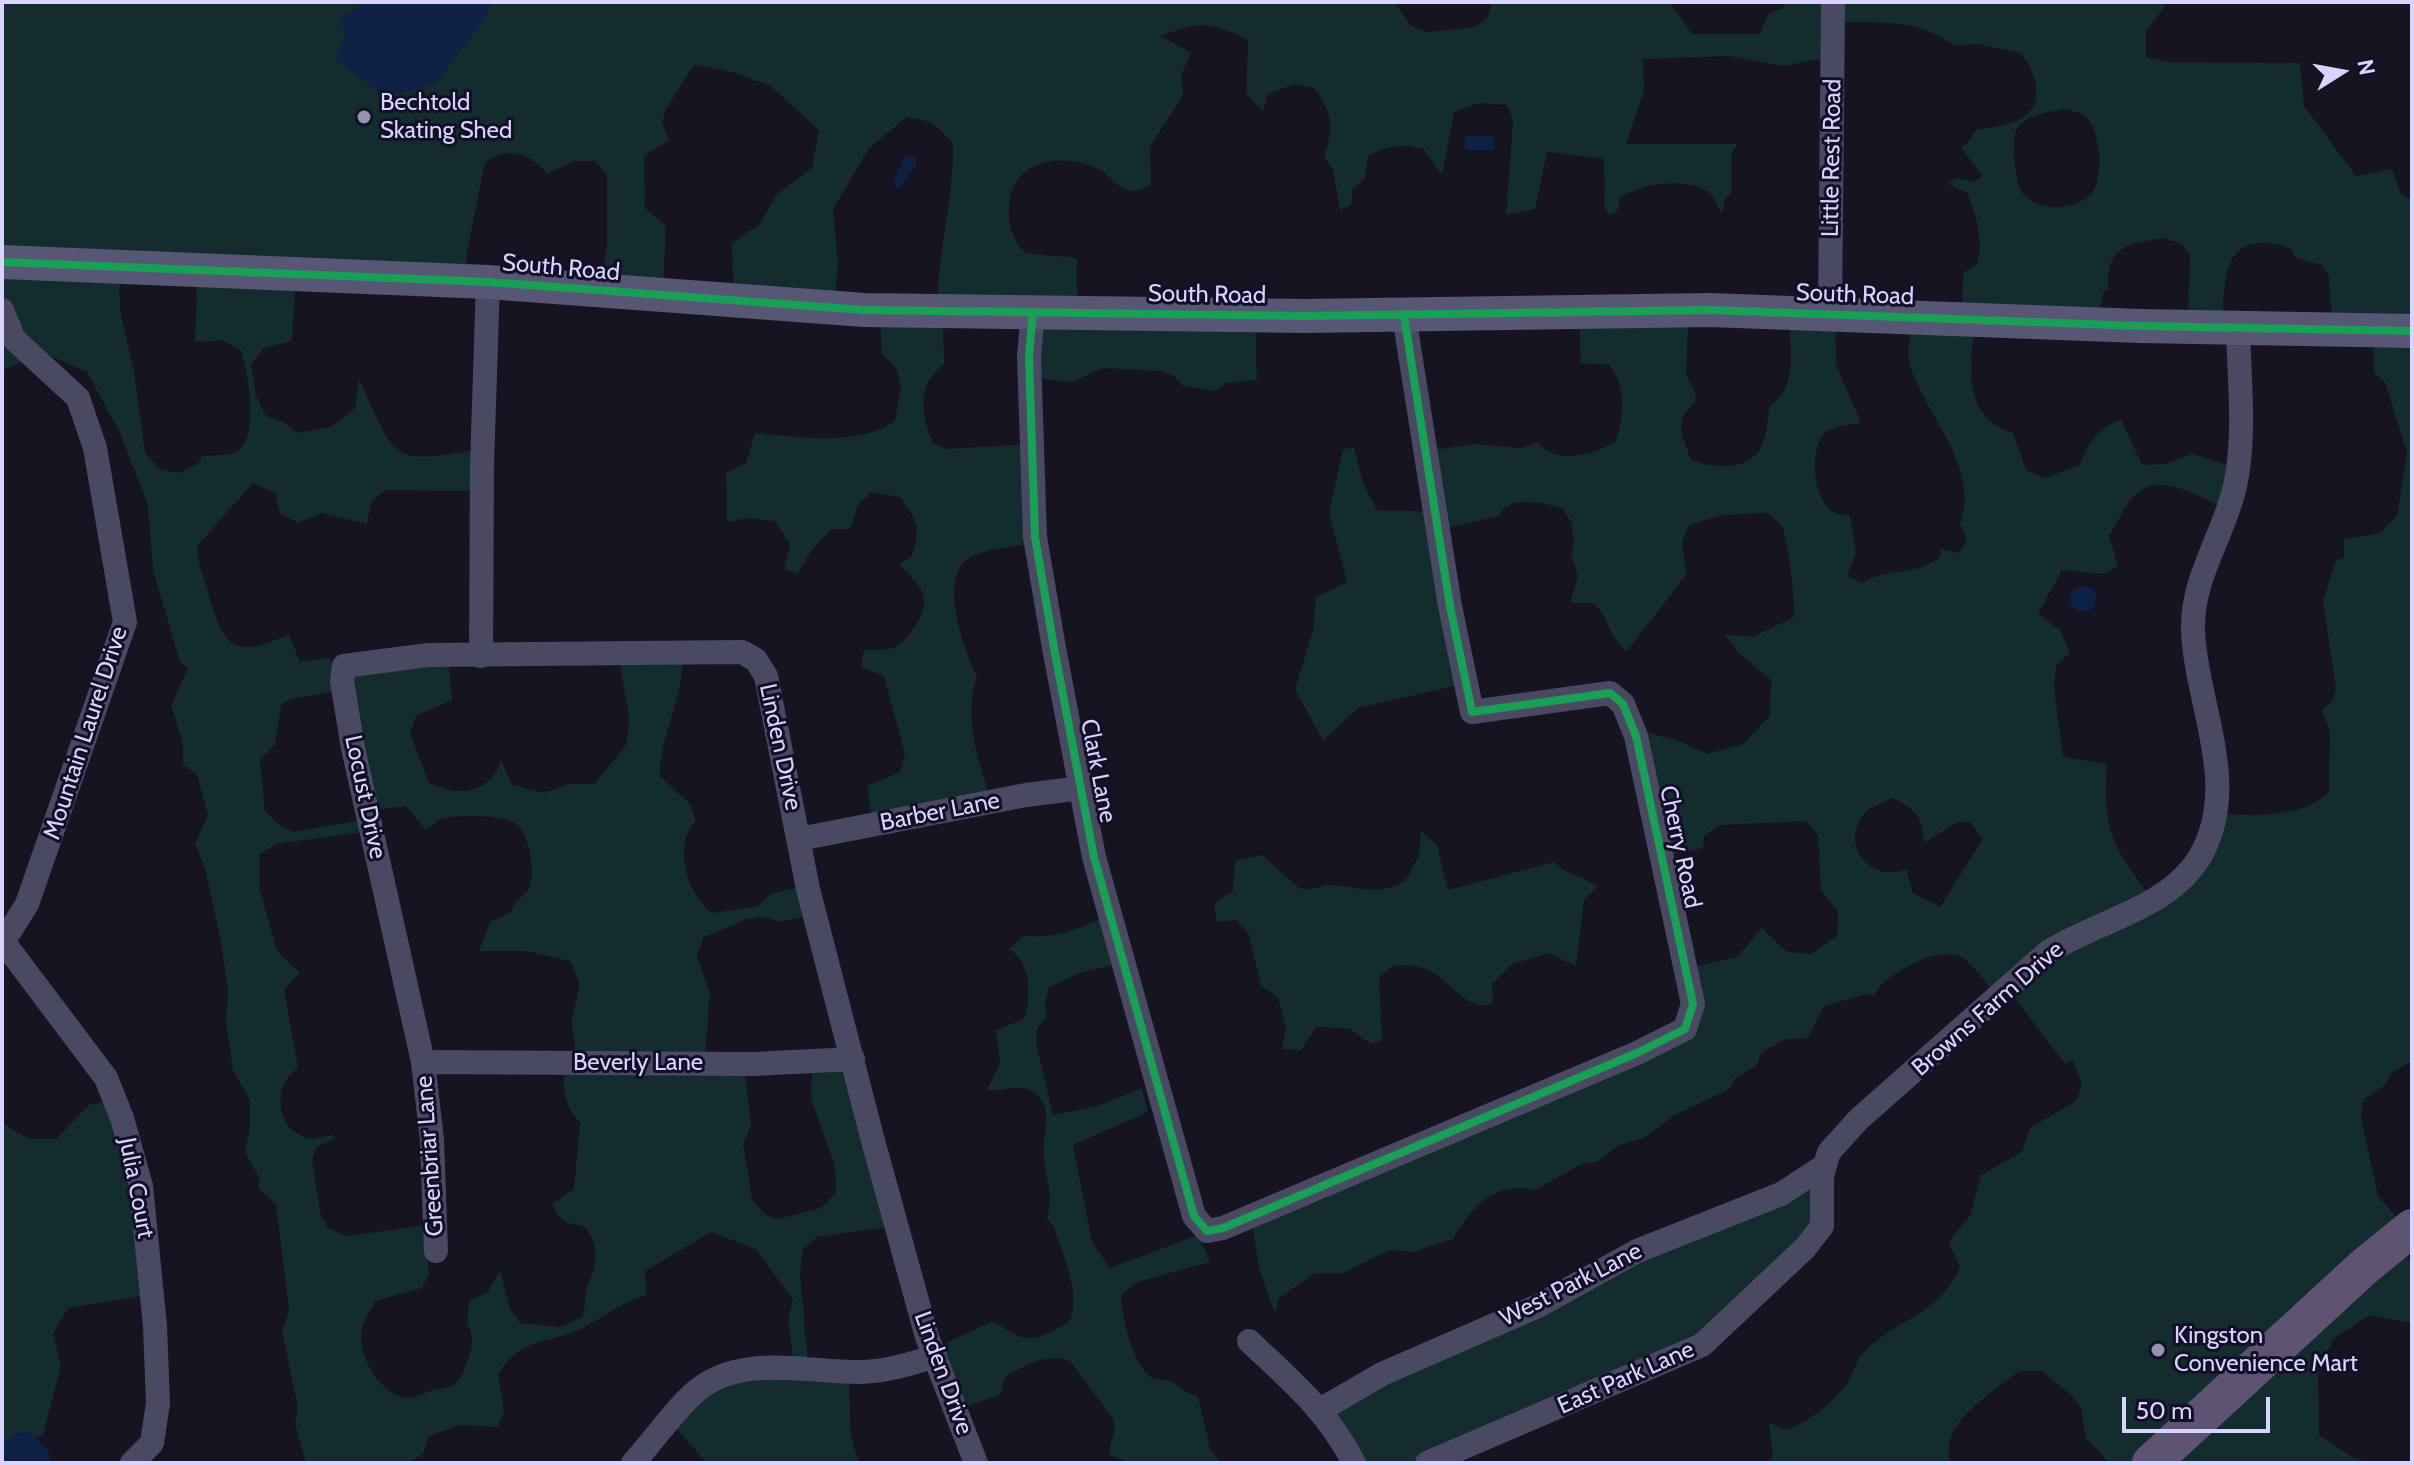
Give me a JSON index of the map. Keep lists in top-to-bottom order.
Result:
{
  "streets": {
    "street": [
      "Little Rest Road",
      "South Road",
      "Mountain Laurel Drive",
      "Linden Drive",
      "Clark Lane",
      "Locust Drive",
      "Barber Lane",
      "Cherry Road",
      "Browns Farm Drive",
      "Beverly Lane",
      "Greenbriar Lane",
      "Julia Court",
      "West Park Lane",
      "East Park Lane"
    ]
  },
  "crossings": [
    ["Little Rest Road", "South Road"],
    ["South Road", "Clark Lane"],
    ["South Road", "Cherry Road"],
    ["South Road", "Browns Farm Drive"],
    ["Mountain Laurel Drive", "Julia Court"],
    ["Linden Drive", "Locust Drive"],
    ["Linden Drive", "Barber Lane"],
    ["Linden Drive", "Beverly Lane"],
    ["Clark Lane", "Barber Lane"],
    ["Clark Lane", "Cherry Road"],
    ["Locust Drive", "Beverly Lane"],
    ["Locust Drive", "Greenbriar Lane"],
    ["Browns Farm Drive", "West Park Lane"],
    ["Browns Farm Drive", "East Park Lane"],
    ["Beverly Lane", "Greenbriar Lane"],
    ["West Park Lane", "East Park Lane"]
  ],
  "places": ["Bechtold Skating Shed", "Kingston Convenience Mart"],
  "scale_bar": "50 m",
  "north": "right"
}
